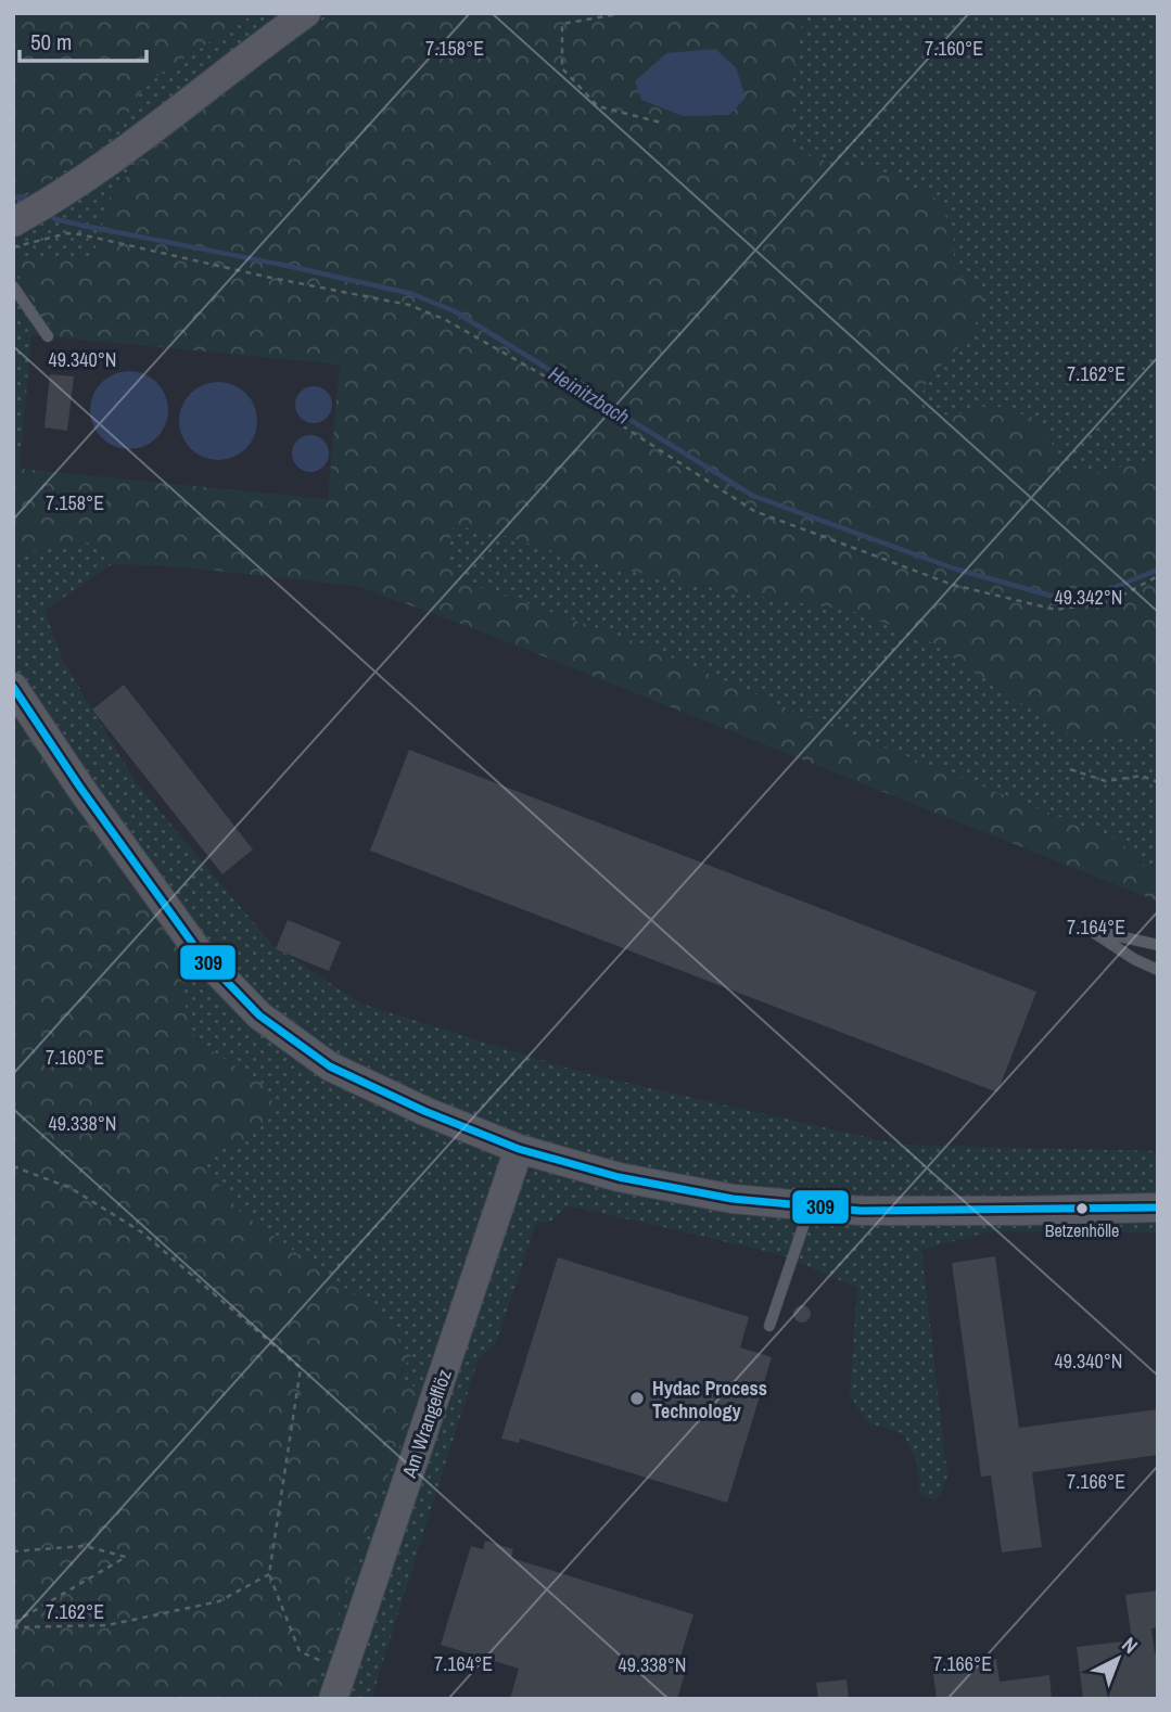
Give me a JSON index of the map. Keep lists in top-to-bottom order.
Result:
{
  "streets": {
    "street": ["Am Wrangelflöz"]
  },
  "water": ["Heinitzbach"],
  "places": ["Betzenhölle", "Hydac Process Technology"],
  "lines": ["transit line 309"],
  "scale_bar": "50 m",
  "north": "top right",
  "coordinates": [
    "7.160°E",
    "7.158°E",
    "49.340°N",
    "7.162°E",
    "49.342°N",
    "7.164°E",
    "49.338°N",
    "7.166°E"
  ]
}
